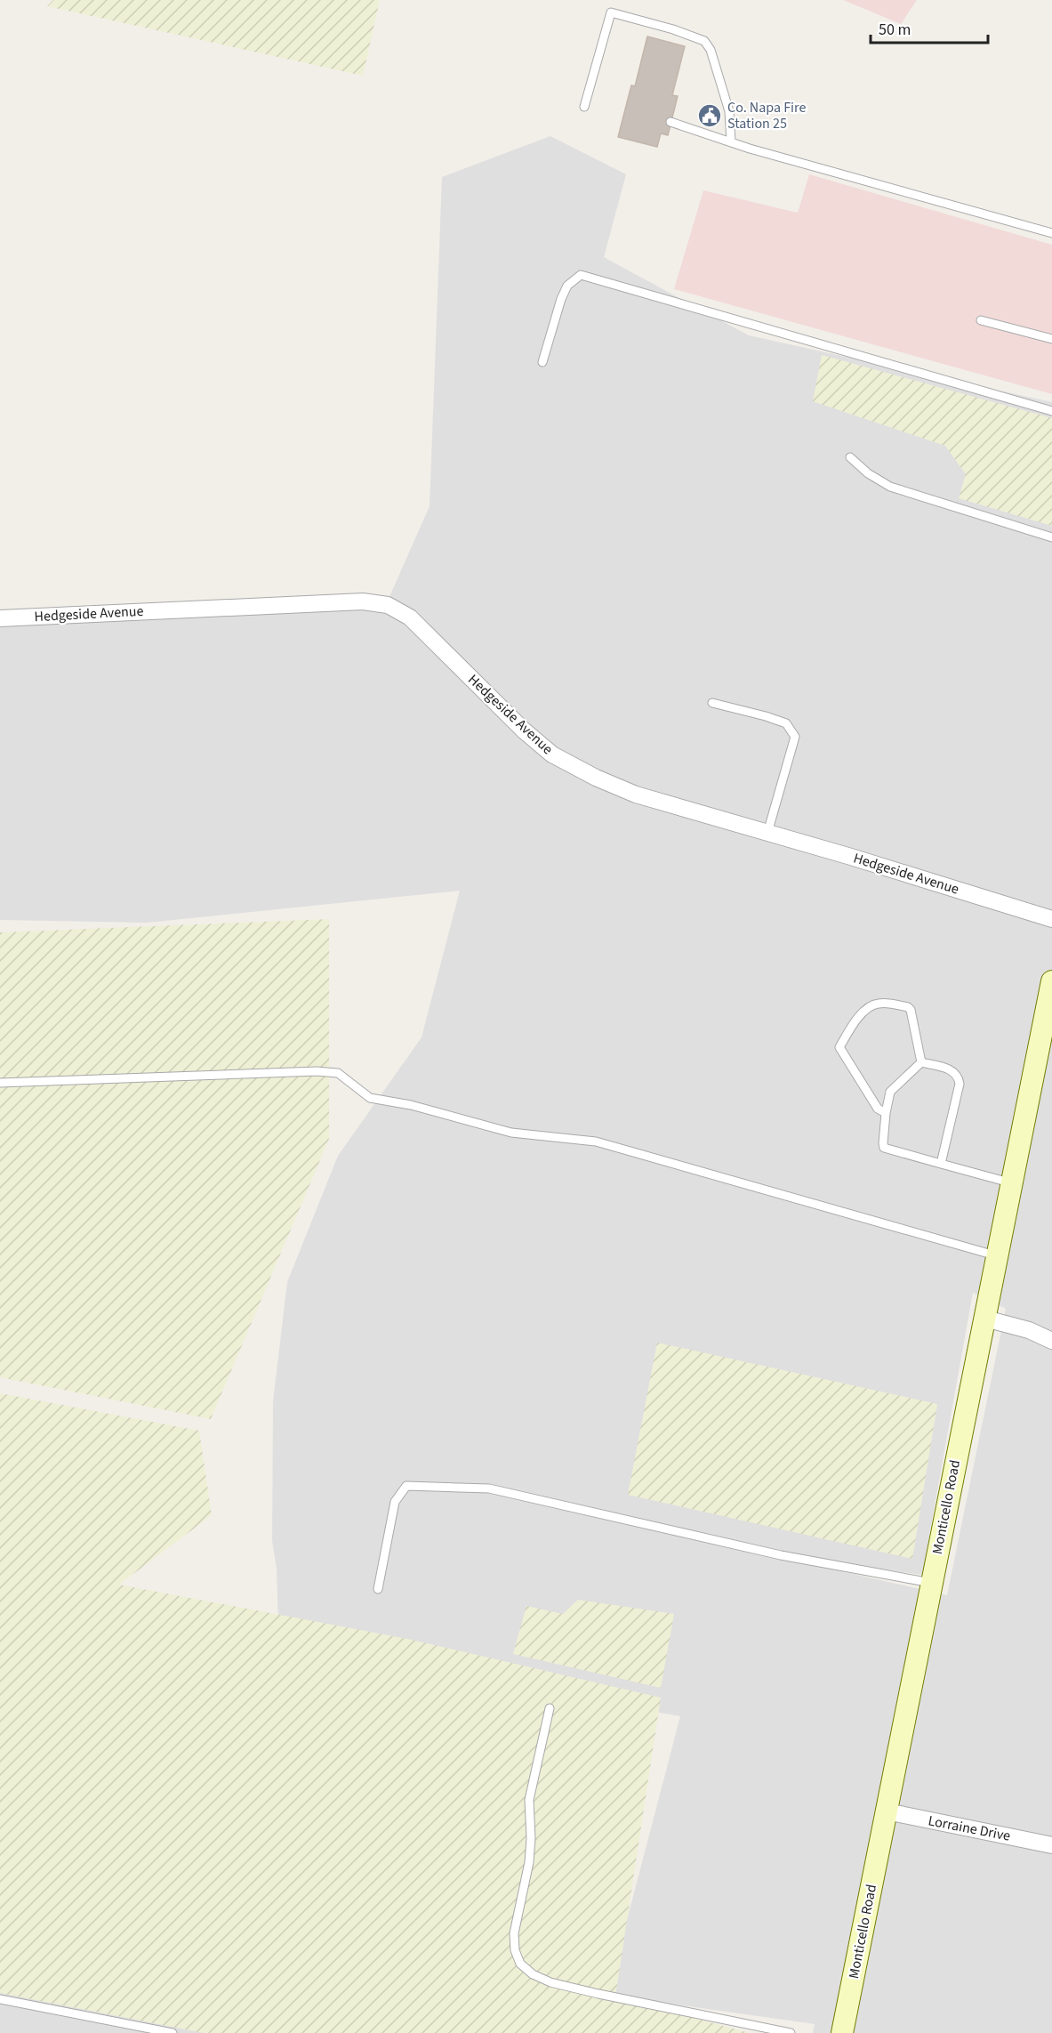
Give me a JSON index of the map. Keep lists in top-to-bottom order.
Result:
{
  "streets": {
    "main road": ["Monticello Road"],
    "street": ["Hedgeside Avenue", "Lorraine Drive"]
  },
  "crossings": [
    ["Monticello Road", "Lorraine Drive"]
  ],
  "places": {
    "public building": ["Co. Napa Fire Station 25"]
  },
  "scale_bar": "50 m"
}
